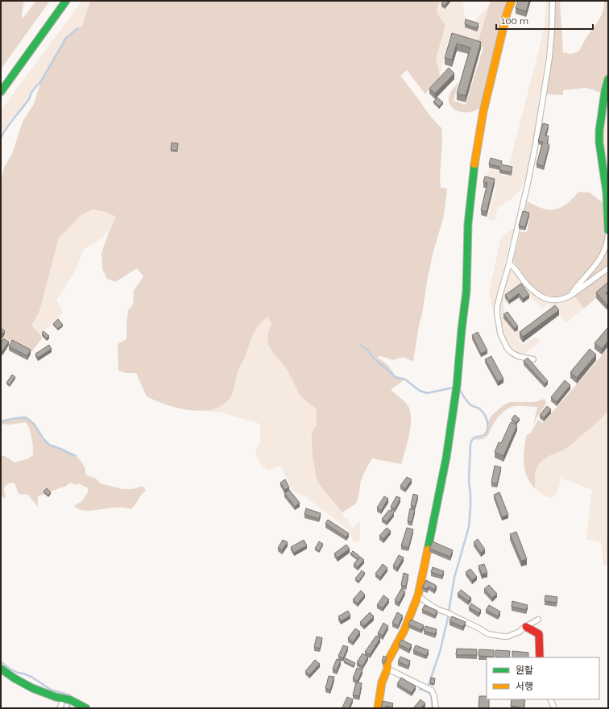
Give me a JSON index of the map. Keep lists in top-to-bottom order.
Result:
{
  "legend": ["원활", "서행"],
  "scale_bar": "100 m"
}
